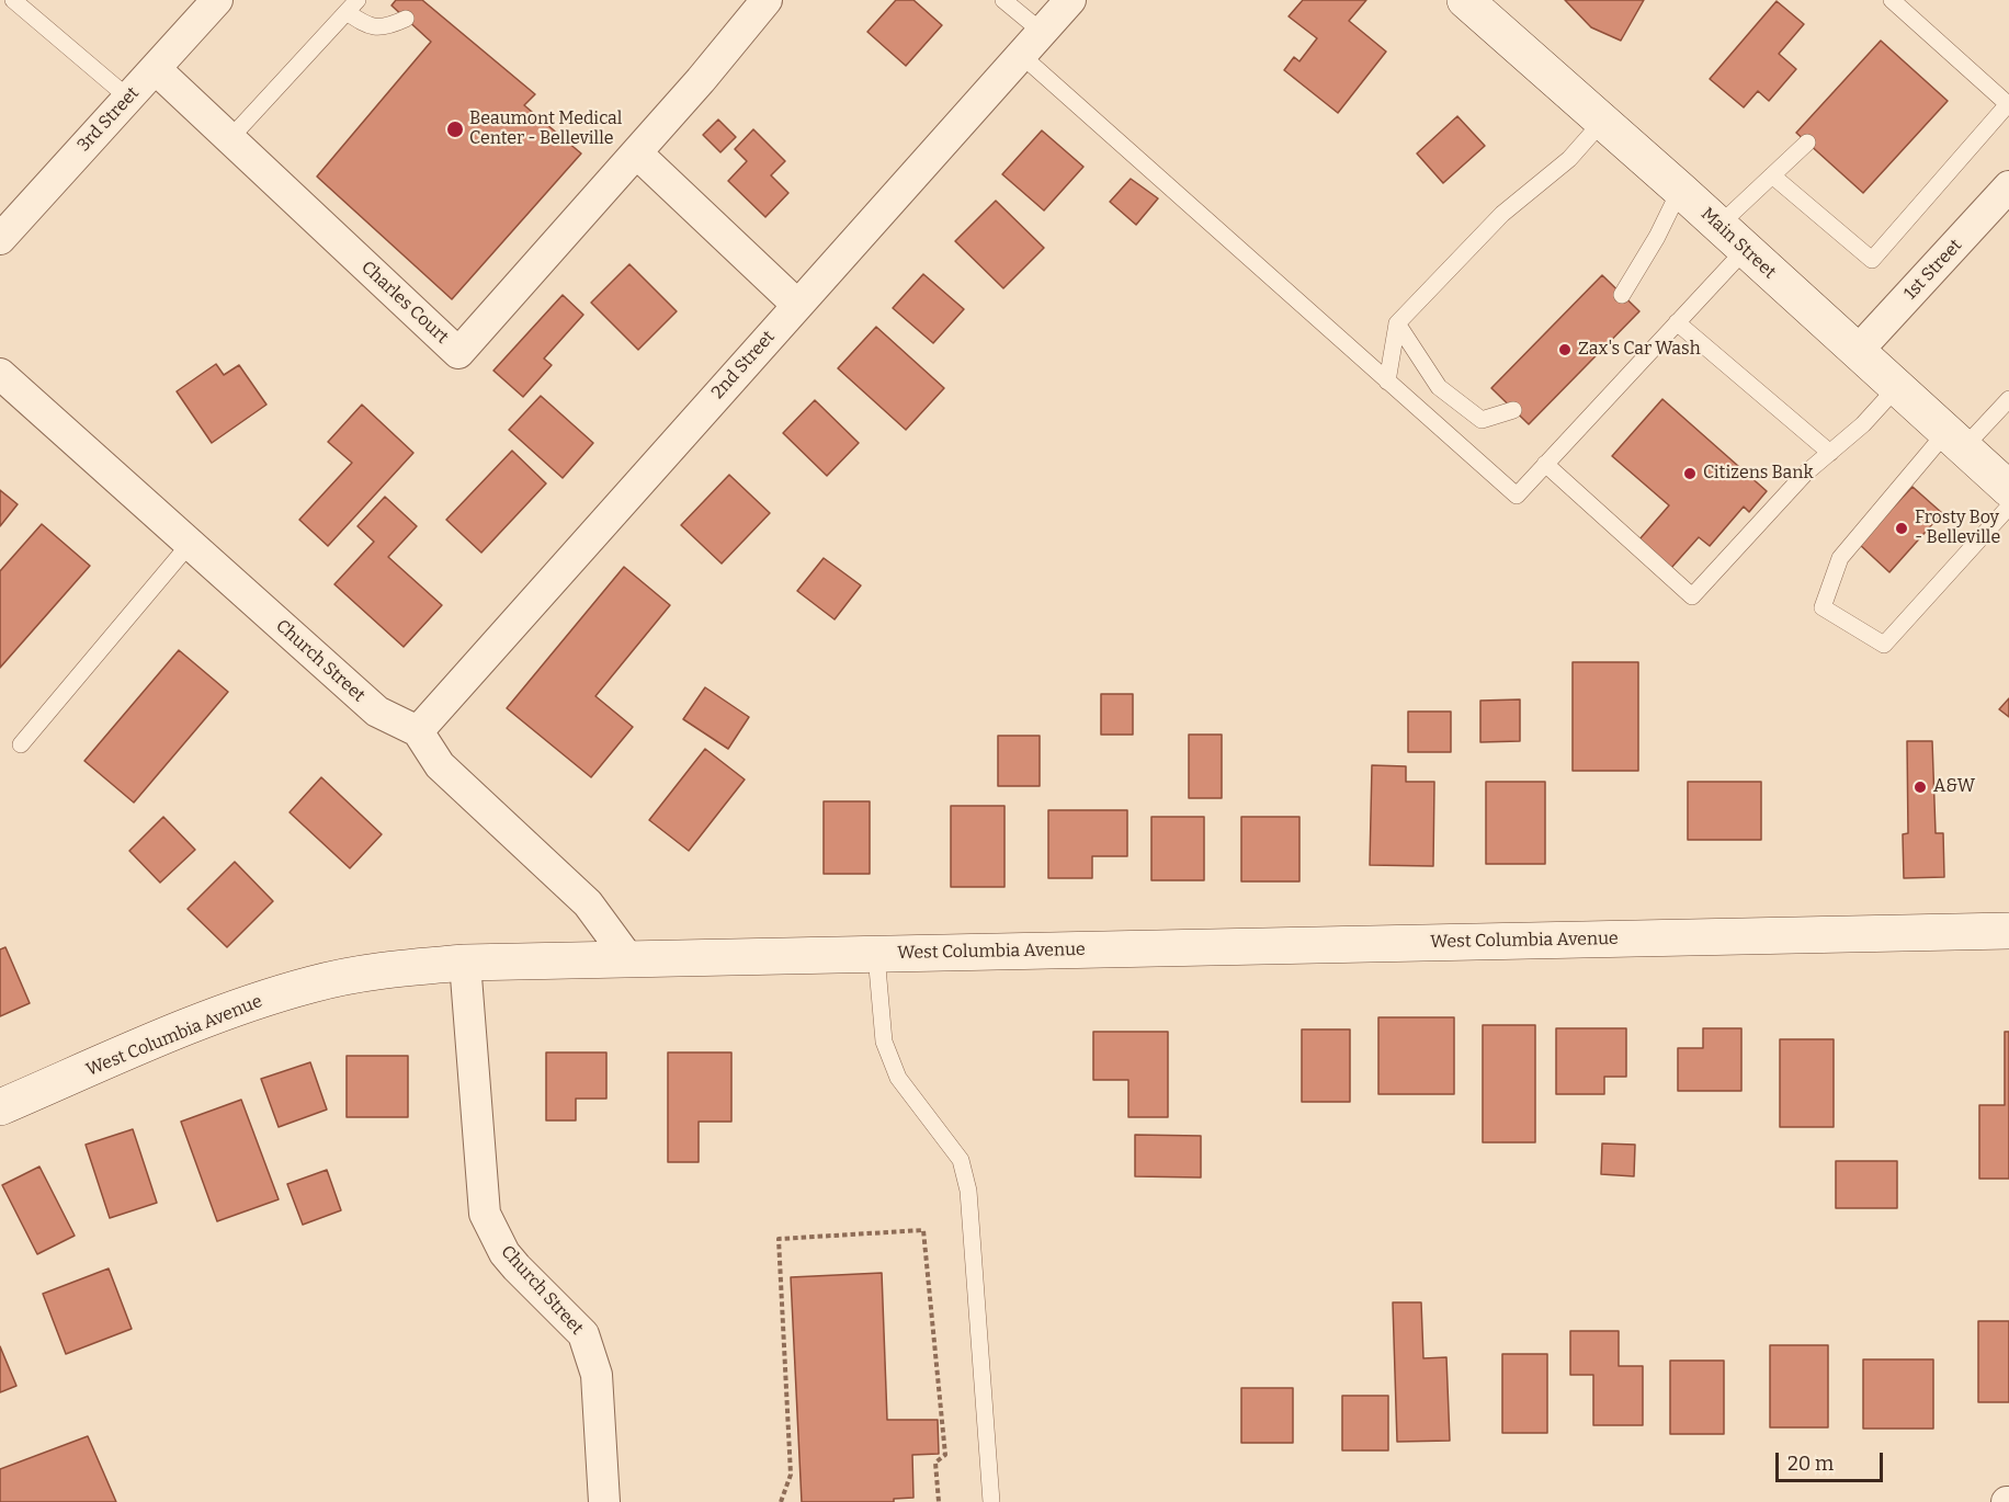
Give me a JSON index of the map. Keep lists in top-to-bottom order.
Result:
{
  "streets": {
    "main road": ["Main Street", "West Columbia Avenue"],
    "street": [
      "3rd Street",
      "1st Street",
      "Charles Court",
      "2nd Street",
      "Church Street"
    ]
  },
  "crossings": [
    ["3rd Street", "Charles Court"],
    ["Main Street", "1st Street"],
    ["2nd Street", "Church Street"],
    ["Church Street", "West Columbia Avenue"]
  ],
  "places": [
    "Beaumont Medical Center - Belleville",
    "Zax's Car Wash",
    "Citizens Bank",
    "Frosty Boy - Belleville",
    "A&W"
  ],
  "scale_bar": "20 m"
}
